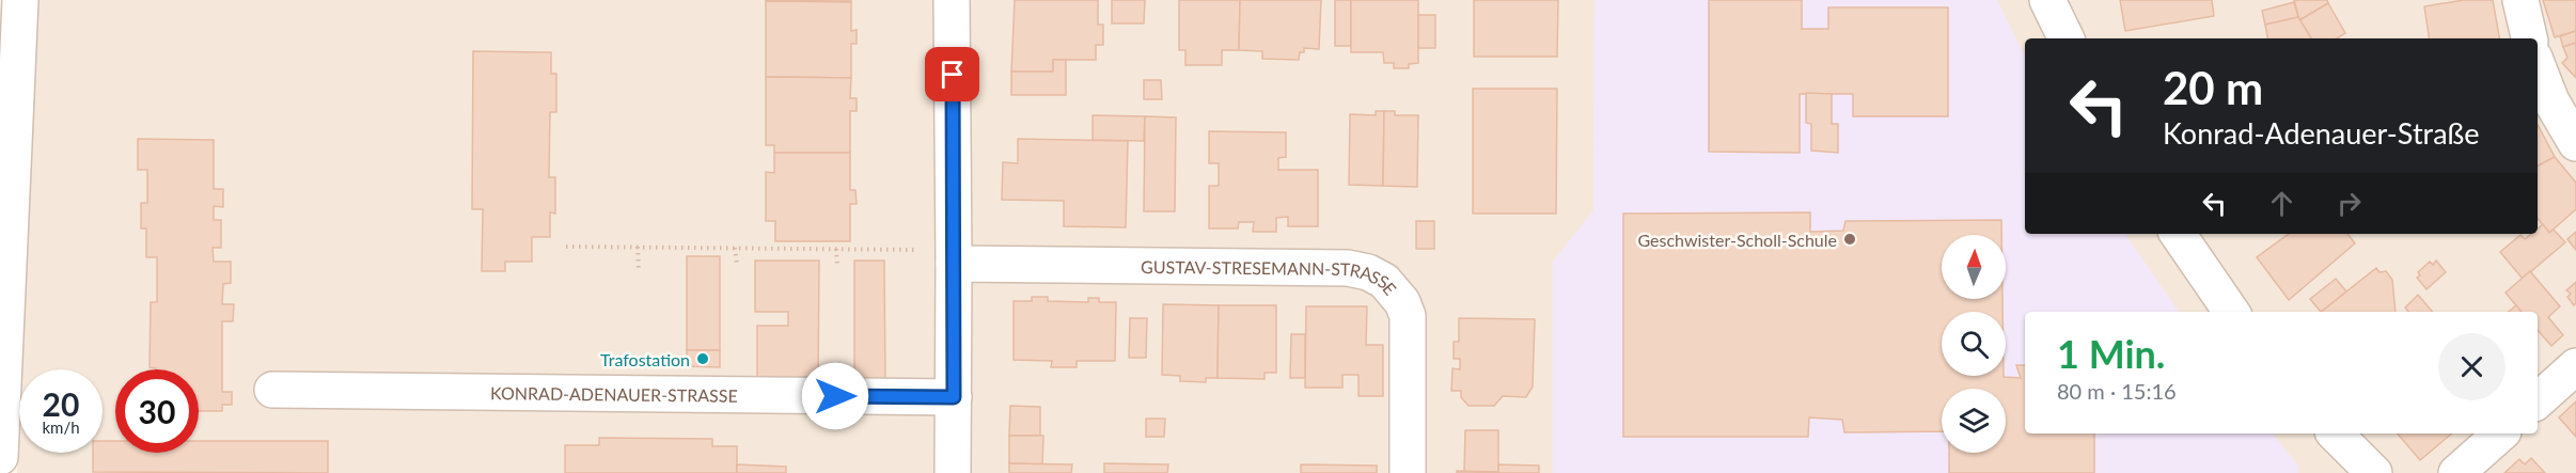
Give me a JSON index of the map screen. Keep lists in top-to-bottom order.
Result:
{
  "streets": {
    "street": ["GUSTAV-STRESEMANN-STRASSE", "KONRAD-ADENAUER-STRASSE"]
  },
  "places": ["Geschwister-Scholl-Schule", "Trafostation"],
  "north": "top",
  "page": {
    "turn": ["20 m", "Konrad-Adenauer-Straße"],
    "heading": ["1 Min.", "80 m · 15:16"],
    "speed": "20 km/h",
    "limit": "30"
  }
}
